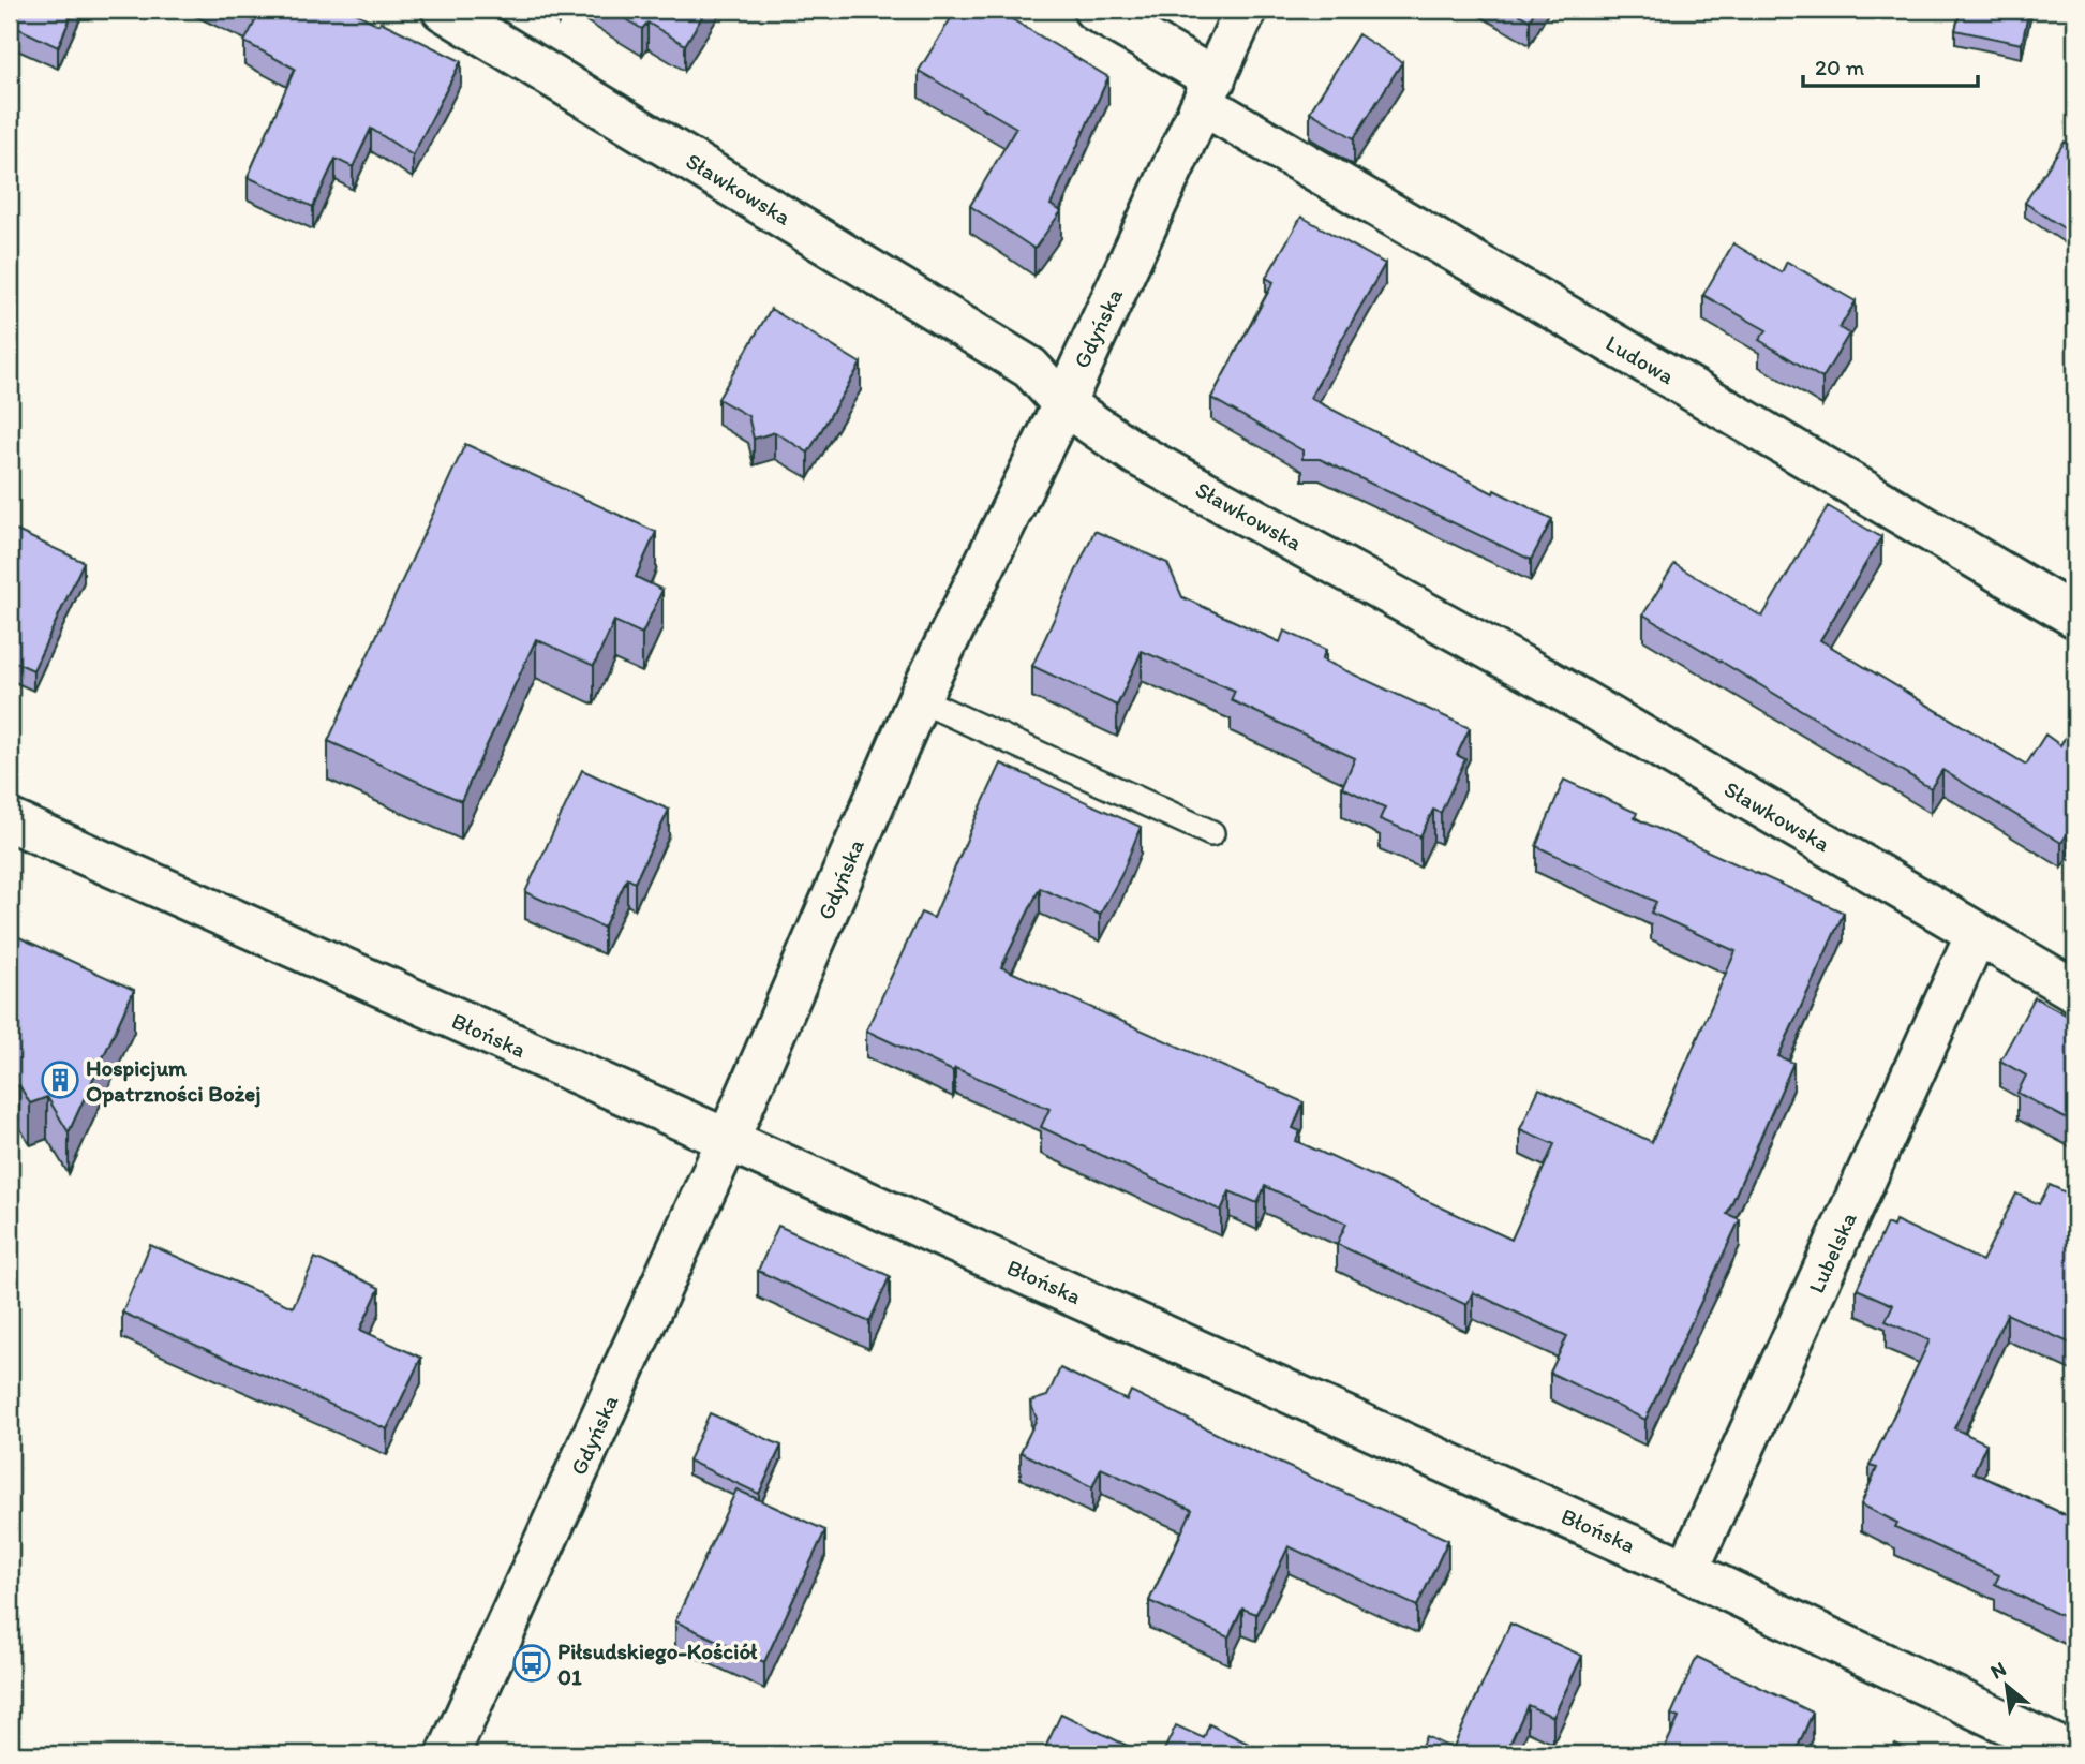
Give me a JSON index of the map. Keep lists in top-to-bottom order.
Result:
{
  "streets": {
    "street": [
      "Sławkowska",
      "Gdyńska",
      "Ludowa",
      "Błońska",
      "Lubelska"
    ]
  },
  "crossings": [
    ["Sławkowska", "Gdyńska"],
    ["Sławkowska", "Lubelska"],
    ["Gdyńska", "Ludowa"],
    ["Gdyńska", "Błońska"],
    ["Błońska", "Lubelska"]
  ],
  "places": {
    "building": ["Hospicjum Opatrzności Bożej"],
    "bus stop": ["Piłsudskiego-Kościół 01"]
  },
  "scale_bar": "20 m",
  "north": "top left"
}
